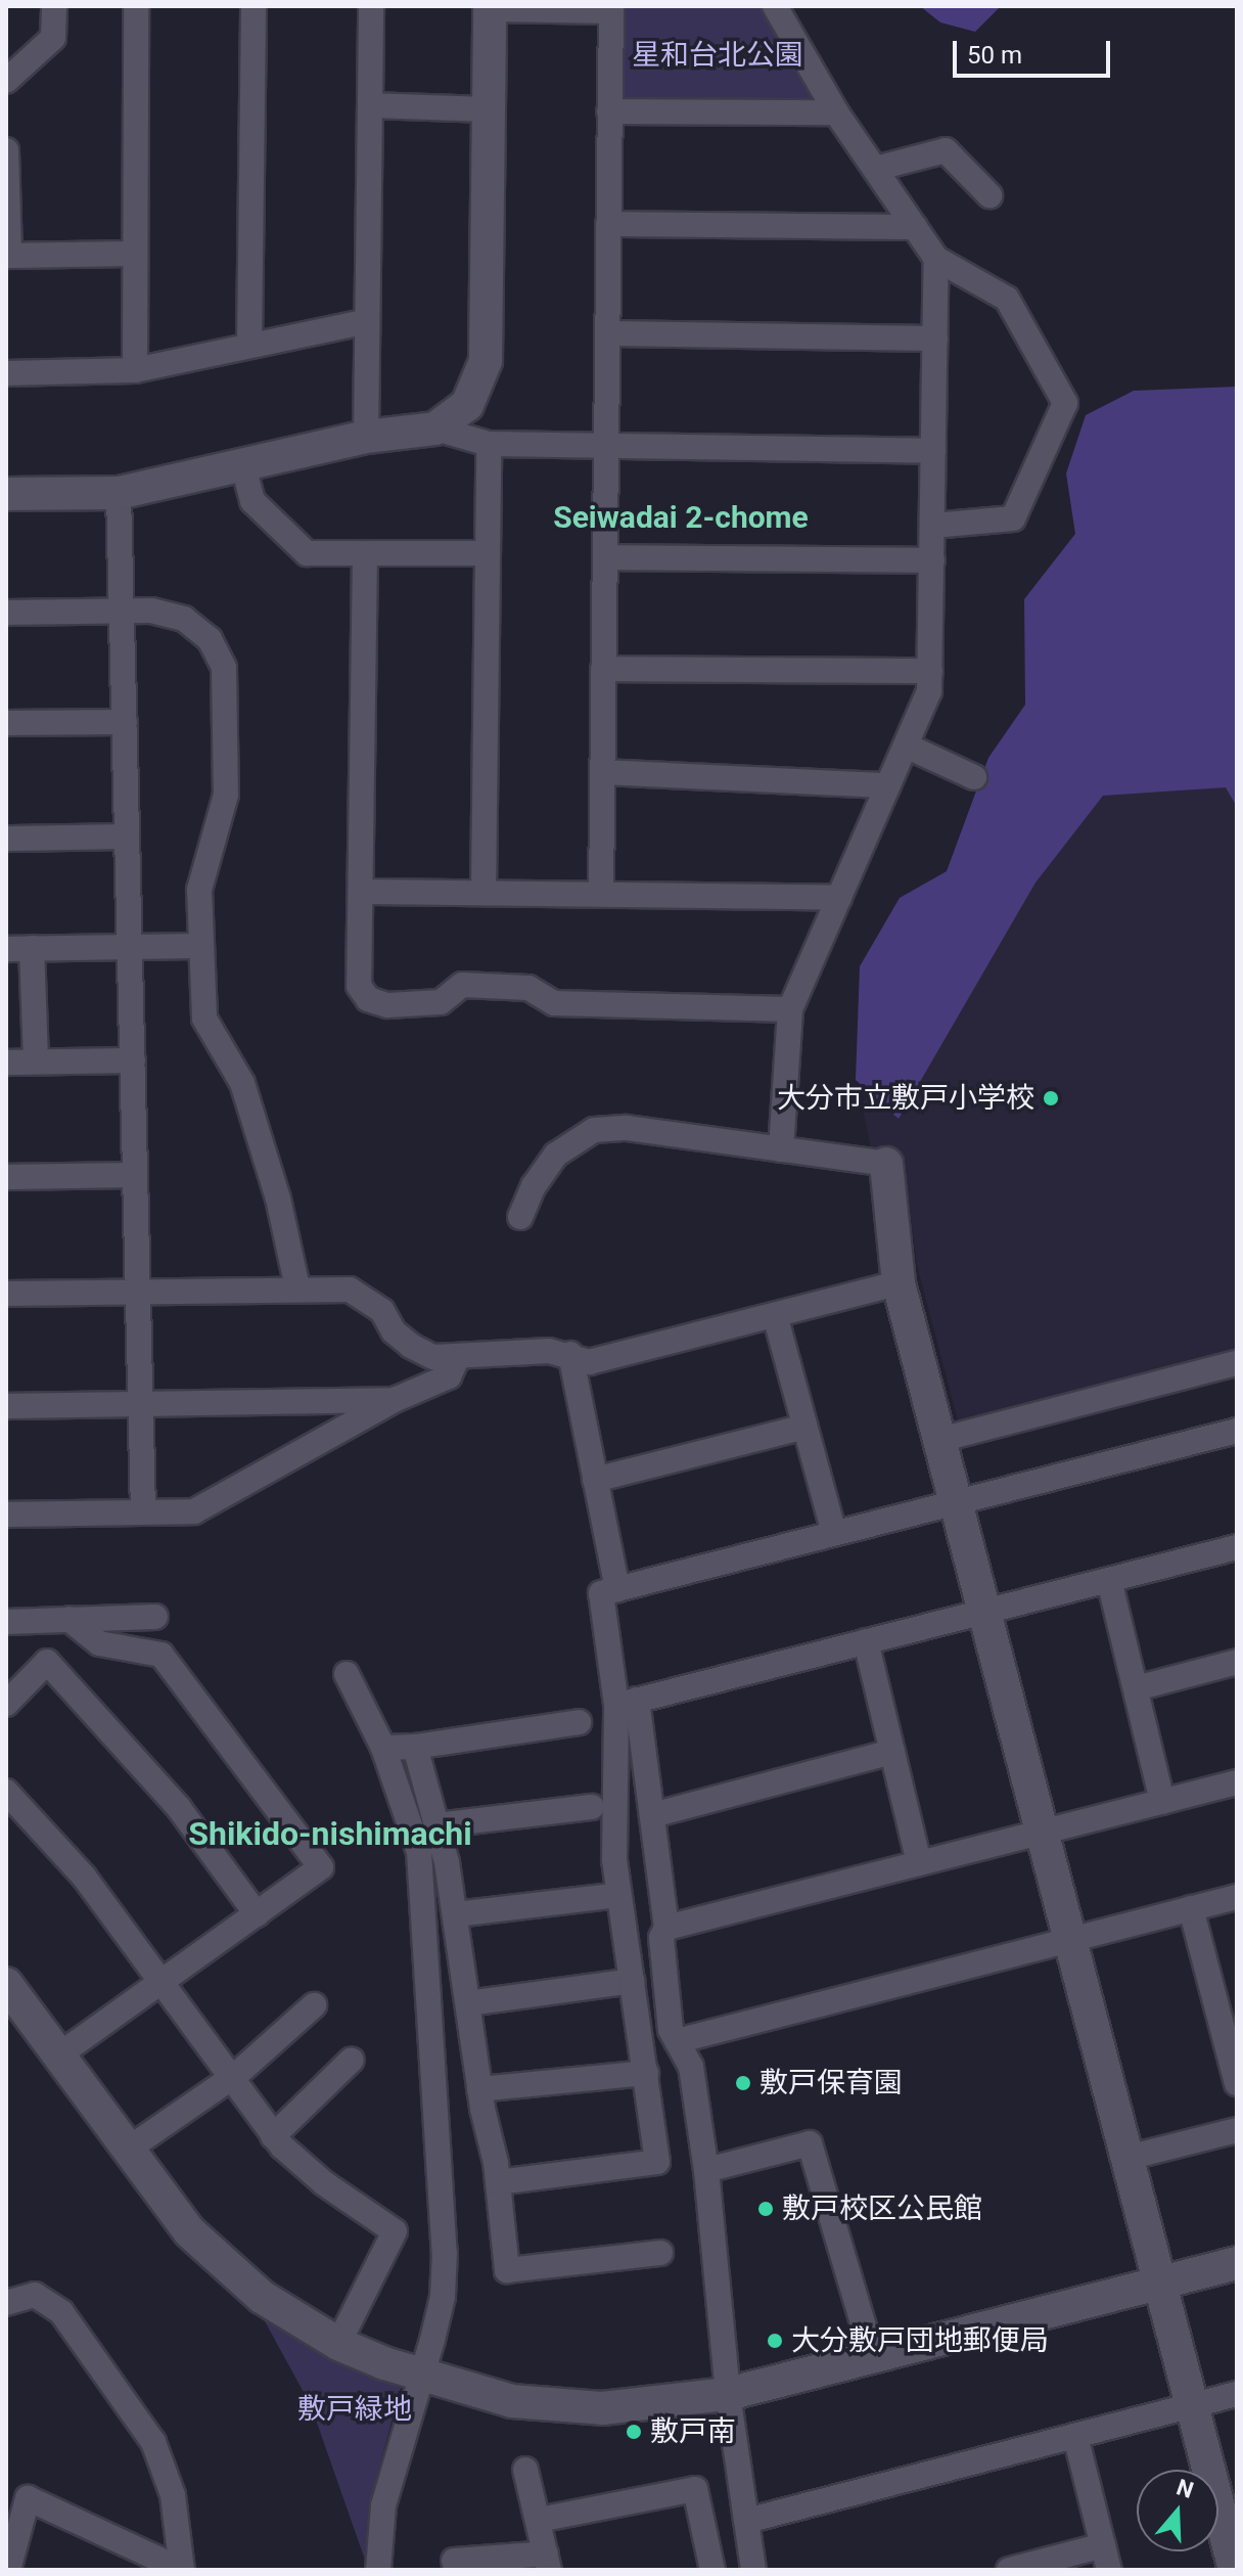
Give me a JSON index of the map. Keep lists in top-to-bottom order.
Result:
{
  "districts": ["Seiwadai 2-chome", "Shikido-nishimachi"],
  "parks": ["星和台北公園", "敷戸緑地"],
  "places": [
    "大分市立敷戸小学校",
    "敷戸保育園",
    "敷戸校区公民館",
    "大分敷戸団地郵便局",
    "敷戸南"
  ],
  "scale_bar": "50 m",
  "north": "top"
}
